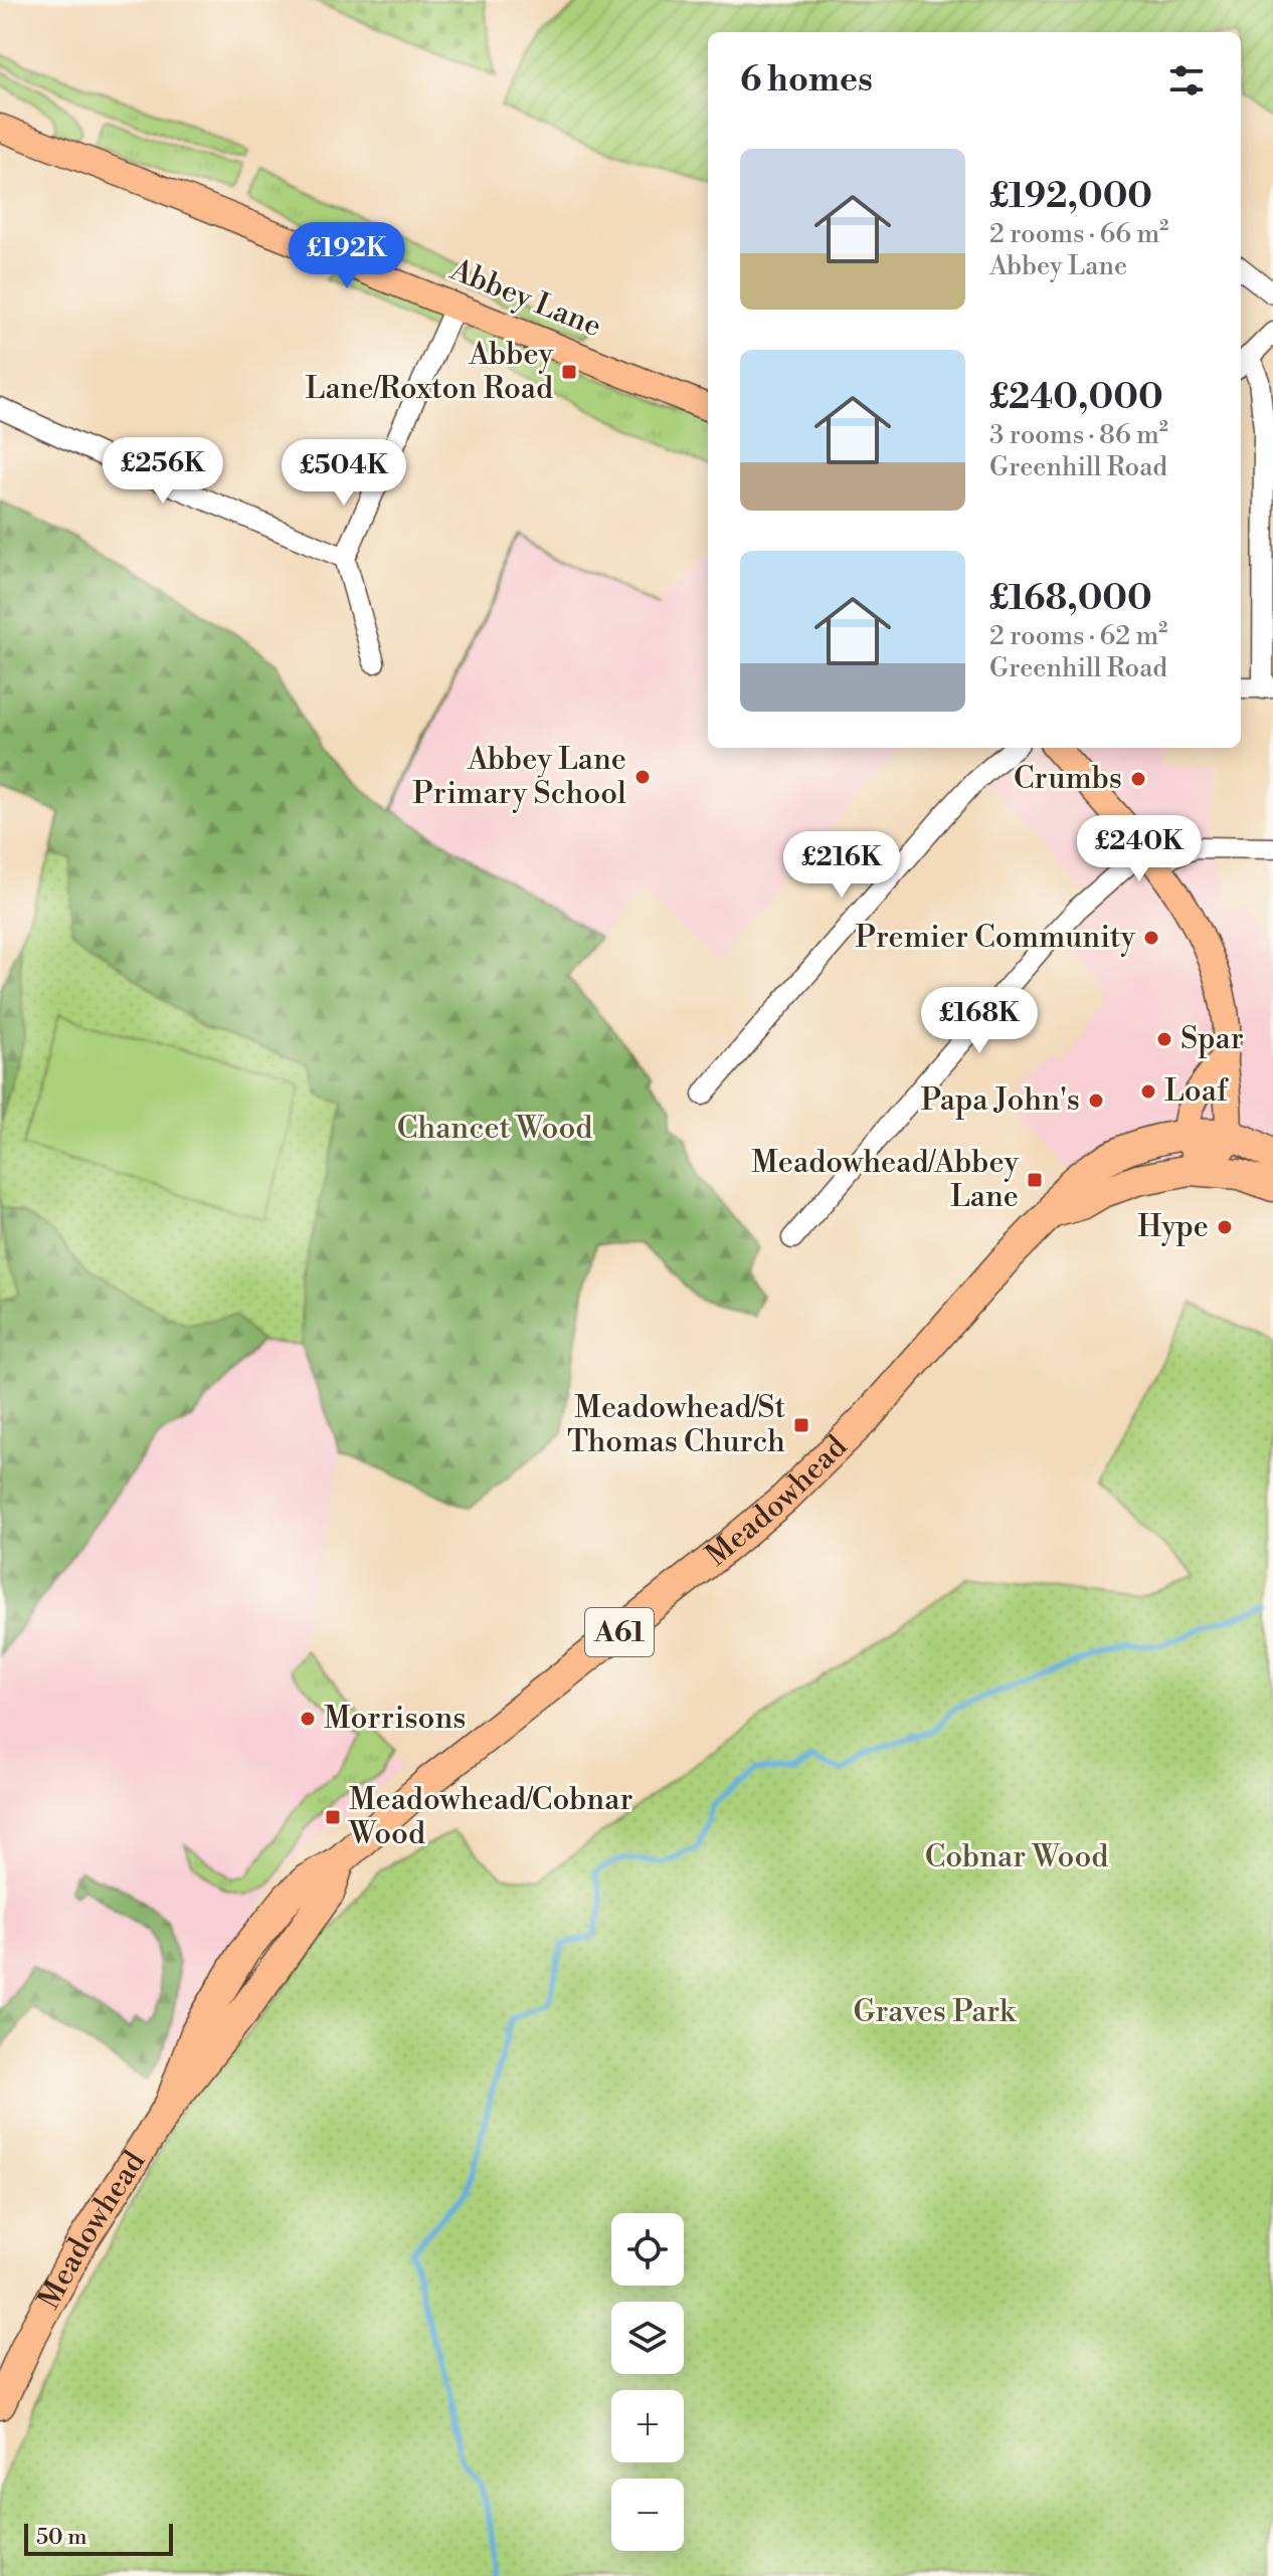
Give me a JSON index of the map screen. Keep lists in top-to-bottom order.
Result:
{
  "streets": {
    "highway": ["Meadowhead", "A61"],
    "main road": ["Abbey Lane"]
  },
  "crossings": [
    ["Meadowhead", "A61"]
  ],
  "parks": ["Chancet Wood", "Cobnar Wood", "Graves Park"],
  "places": {
    "transit": [
      "Abbey Lane/Roxton Road",
      "Meadowhead/Abbey Lane",
      "Meadowhead/St Thomas Church",
      "Meadowhead/Cobnar Wood"
    ],
    "other": [
      "Abbey Lane Primary School",
      "Crumbs",
      "Premier Community",
      "Spar",
      "Loaf",
      "Papa John's",
      "Hype",
      "Morrisons"
    ]
  },
  "scale_bar": "50 m",
  "page": {
    "heading": "6 homes",
    "list": [
      {
        "name": "£192,000",
        "note": "2 rooms · 66 m² · Abbey Lane"
      },
      {
        "name": "£240,000",
        "note": "3 rooms · 86 m² · Greenhill Road"
      },
      {
        "name": "£168,000",
        "note": "2 rooms · 62 m² · Greenhill Road"
      }
    ],
    "price": [
      "£192K",
      "£256K",
      "£504K",
      "£240K",
      "£216K",
      "£168K"
    ],
    "map_buttons": ["+", "−"],
    "scale": "50 m"
  }
}
